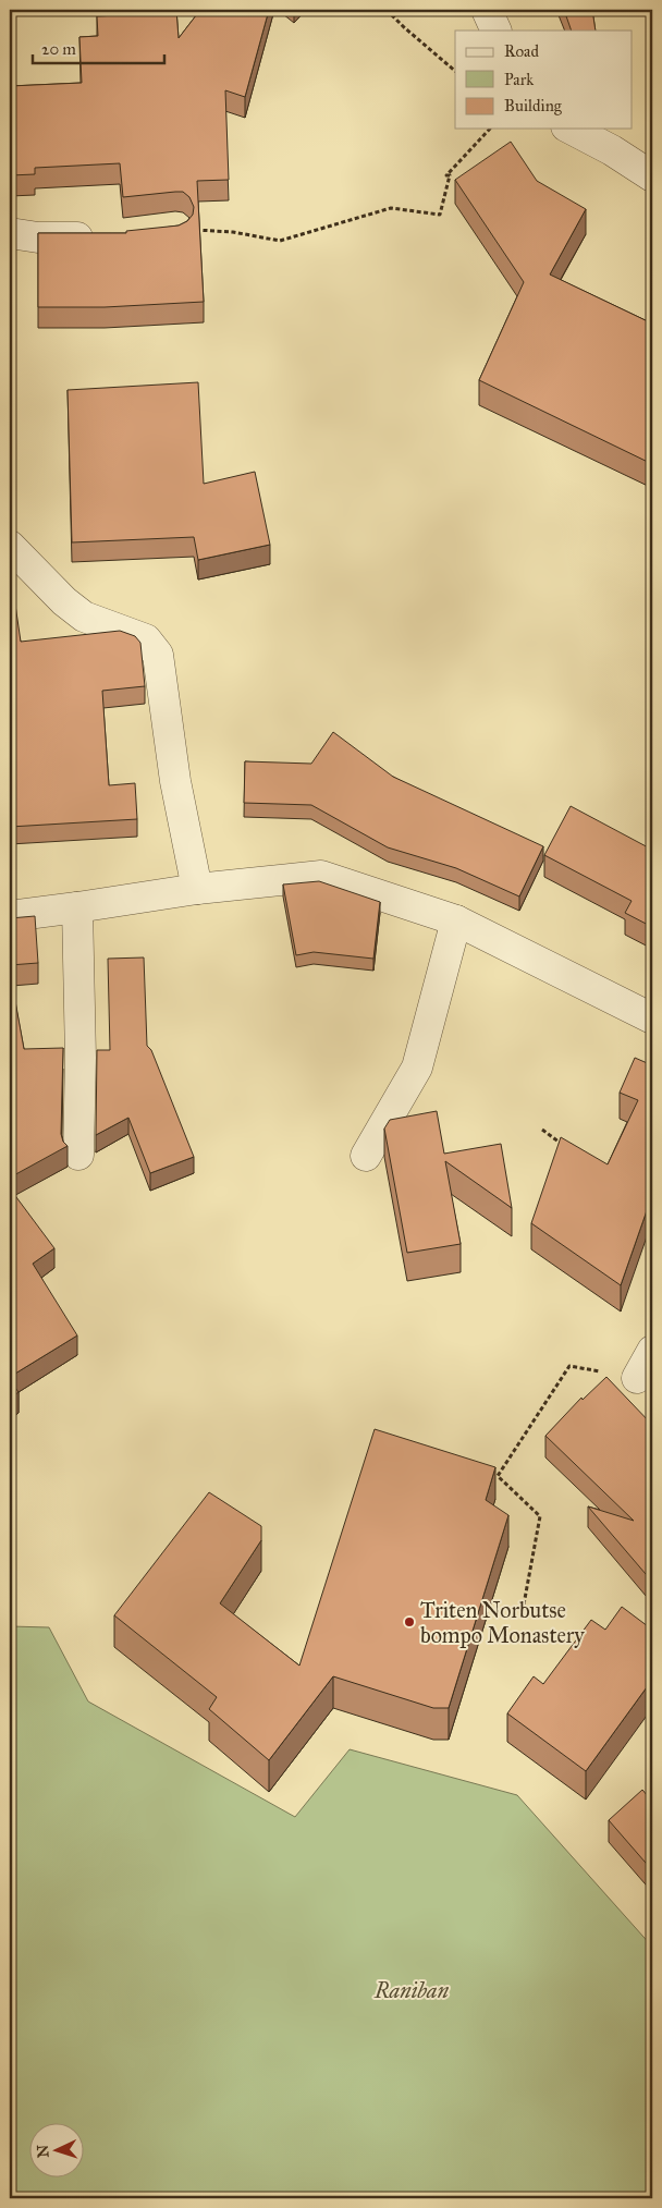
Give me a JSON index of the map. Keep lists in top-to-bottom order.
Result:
{
  "parks": ["Raniban"],
  "places": ["Triten Norbutse bompo Monastery"],
  "legend": ["Road", "Park", "Building"],
  "scale_bar": "20 m",
  "north": "left"
}
